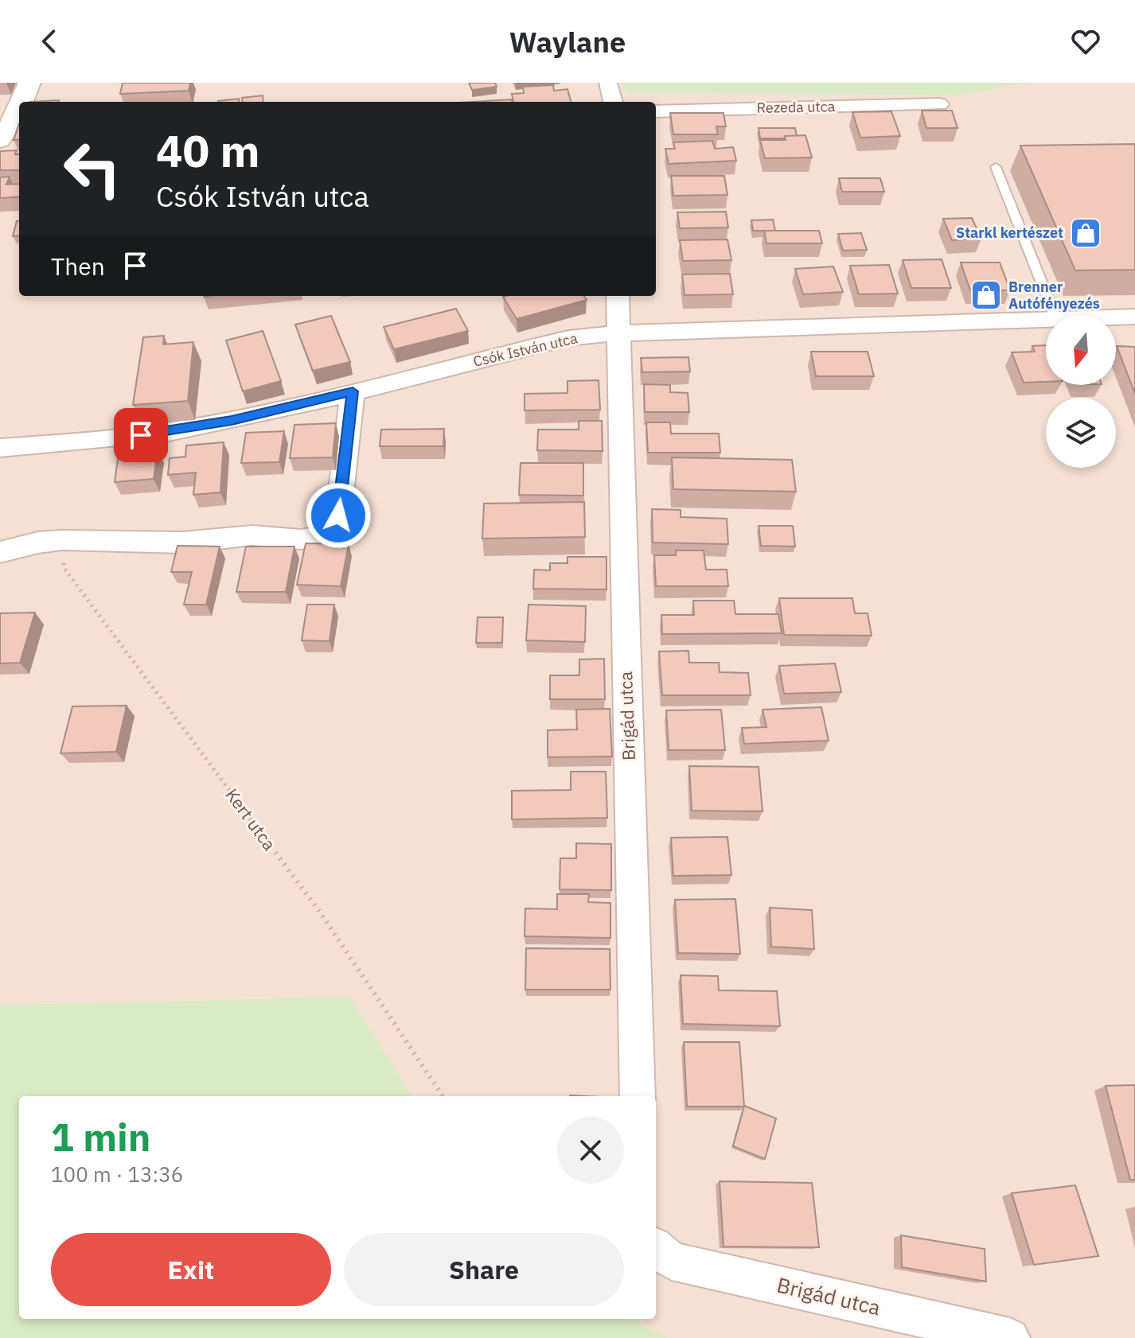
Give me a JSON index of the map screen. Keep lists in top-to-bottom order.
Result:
{
  "streets": {
    "street": ["Rezeda utca", "Csók István utca", "Brigád utca"],
    "path": ["Kert utca"]
  },
  "crossings": [
    ["Csók István utca", "Brigád utca"]
  ],
  "places": {
    "shop": ["Starkl kertészet", "Brenner Autófényezés"]
  },
  "north": "bottom",
  "page": {
    "header": "Waylane",
    "turn": ["40 m", "Csók István utca"],
    "then": "Then",
    "heading": ["1 min", "100 m · 13:36"],
    "buttons": ["Exit", "Share"]
  }
}
